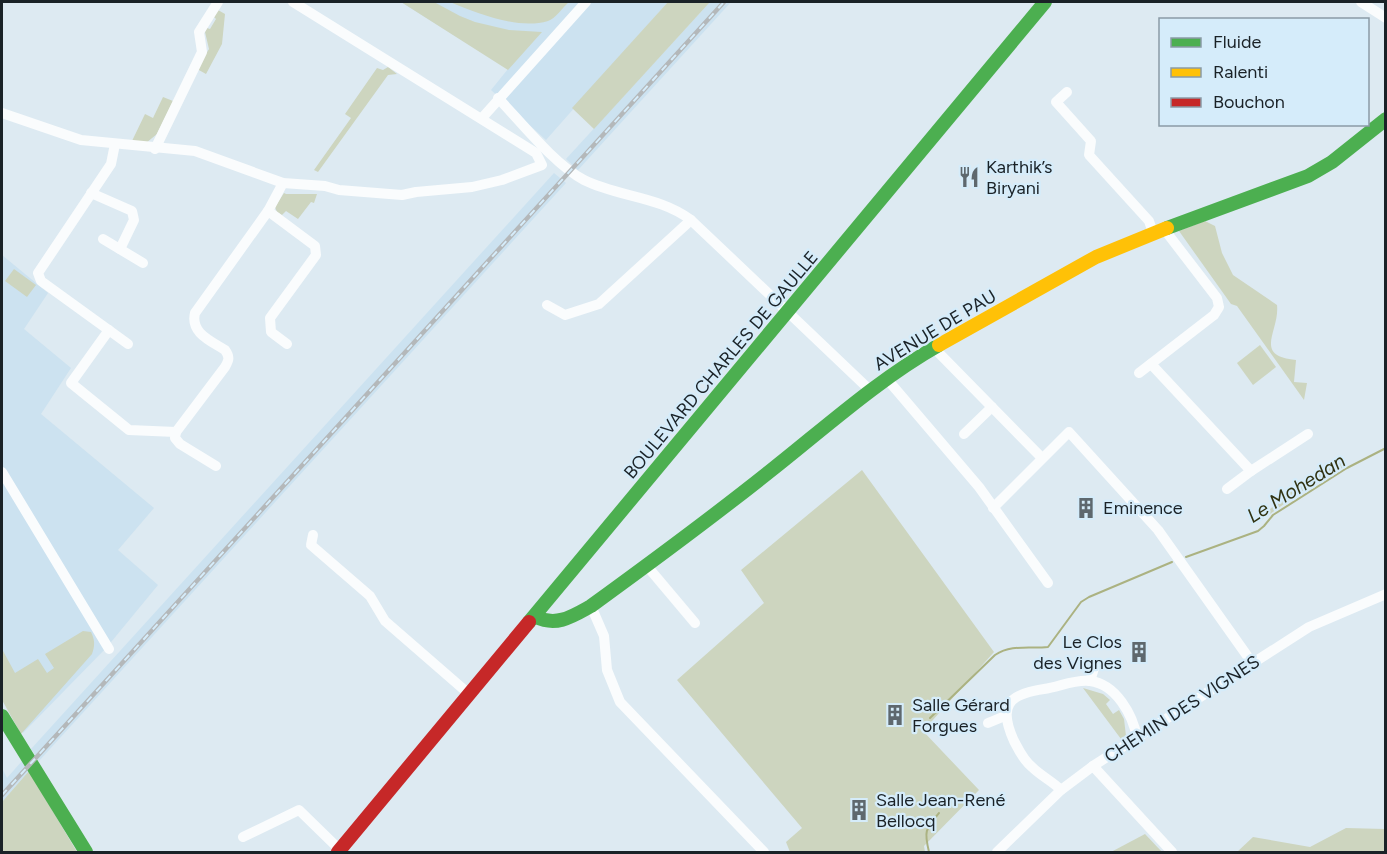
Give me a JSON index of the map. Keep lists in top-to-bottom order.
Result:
{
  "streets": {
    "main road": ["AVENUE DE PAU", "BOULEVARD CHARLES DE GAULLE"],
    "street": ["CHEMIN DES VIGNES"]
  },
  "crossings": [
    ["AVENUE DE PAU", "BOULEVARD CHARLES DE GAULLE"]
  ],
  "water": ["Le Mohedan"],
  "places": {
    "restaurant": ["Karthik’s Biryani"],
    "building": [
      "Eminence",
      "Le Clos des Vignes",
      "Salle Gérard Forgues",
      "Salle Jean-René Bellocq"
    ]
  },
  "legend": ["Fluide", "Ralenti", "Bouchon"]
}
